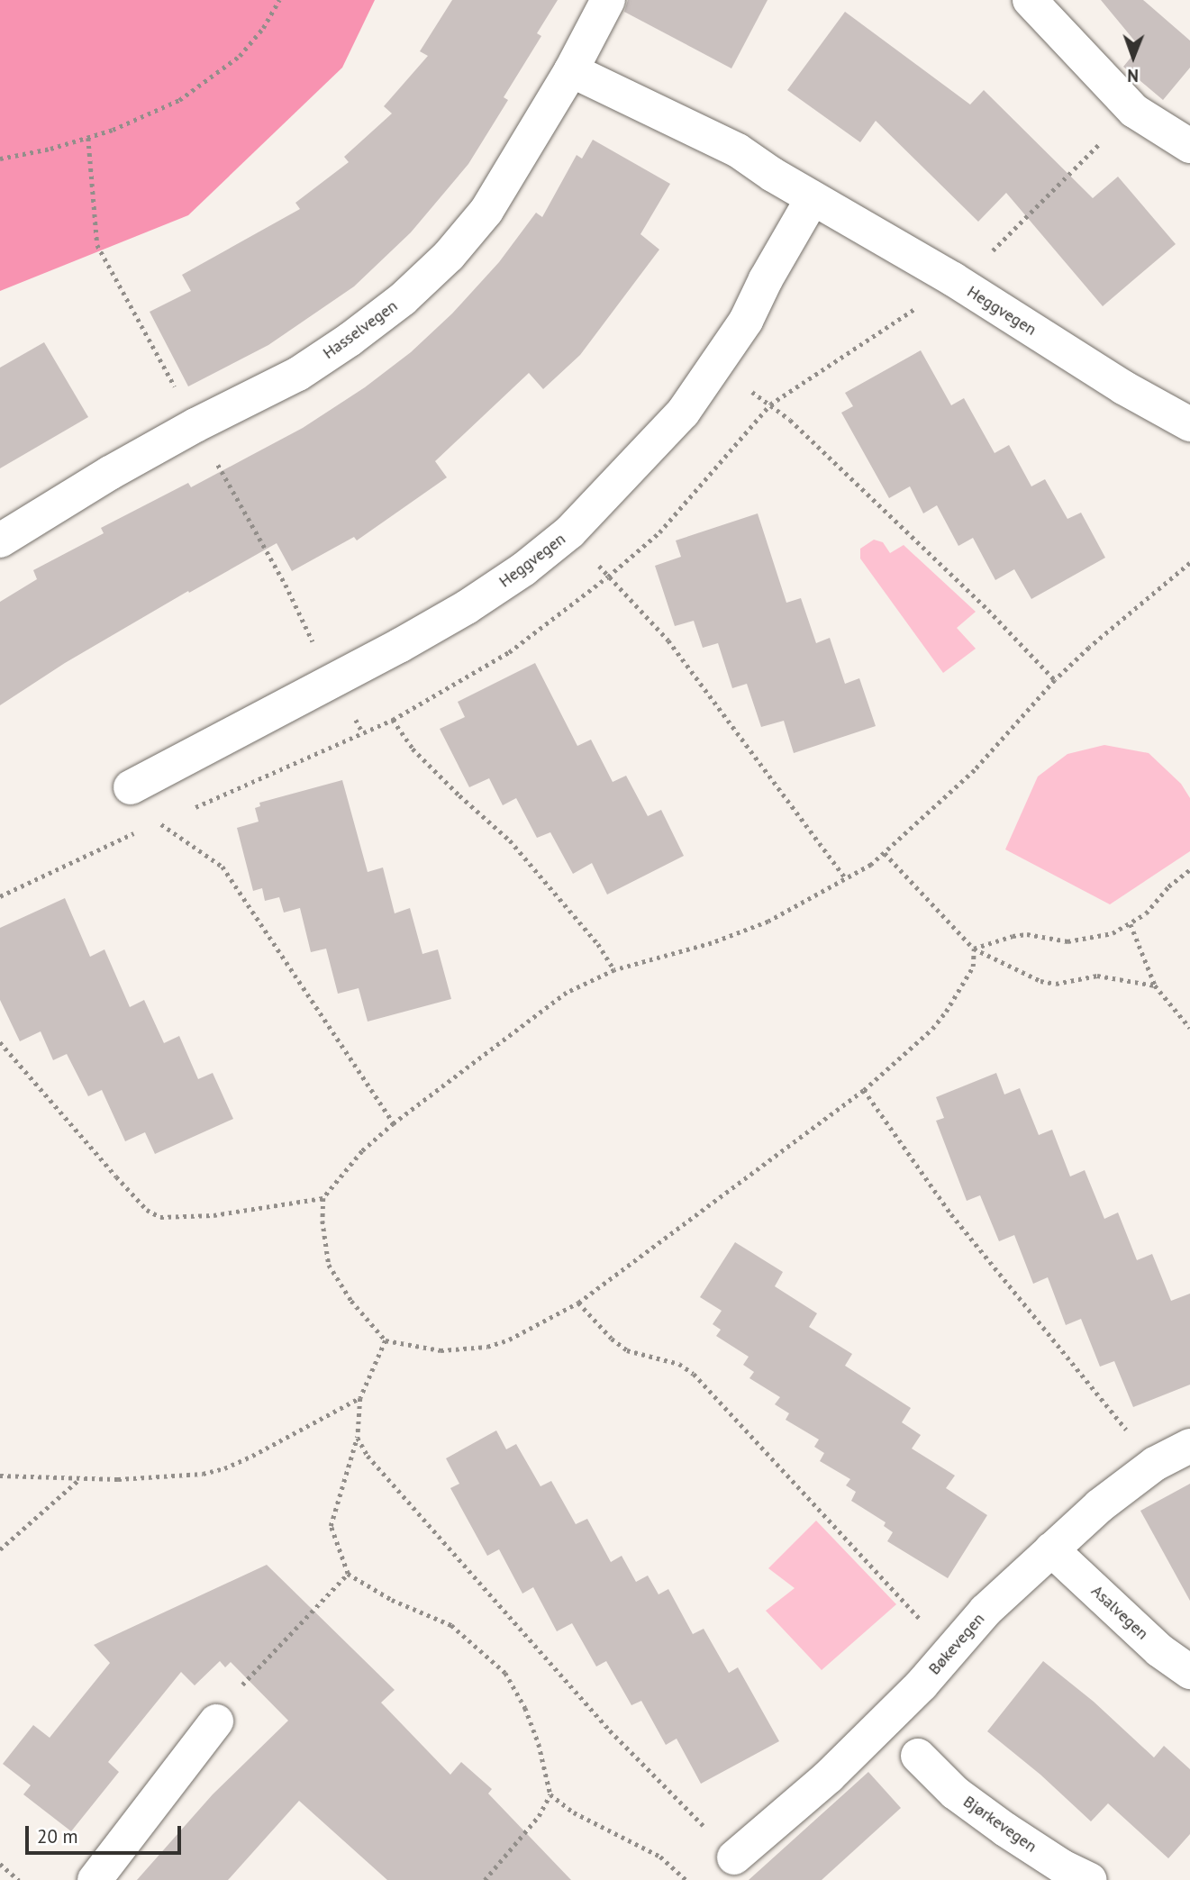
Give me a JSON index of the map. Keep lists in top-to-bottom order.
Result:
{
  "streets": {
    "street": [
      "Heggvegen",
      "Hasselvegen",
      "Asalvegen",
      "Bøkevegen",
      "Bjørkevegen"
    ]
  },
  "crossings": [
    ["Heggvegen", "Hasselvegen"],
    ["Asalvegen", "Bøkevegen"]
  ],
  "scale_bar": "20 m",
  "north": "bottom"
}
